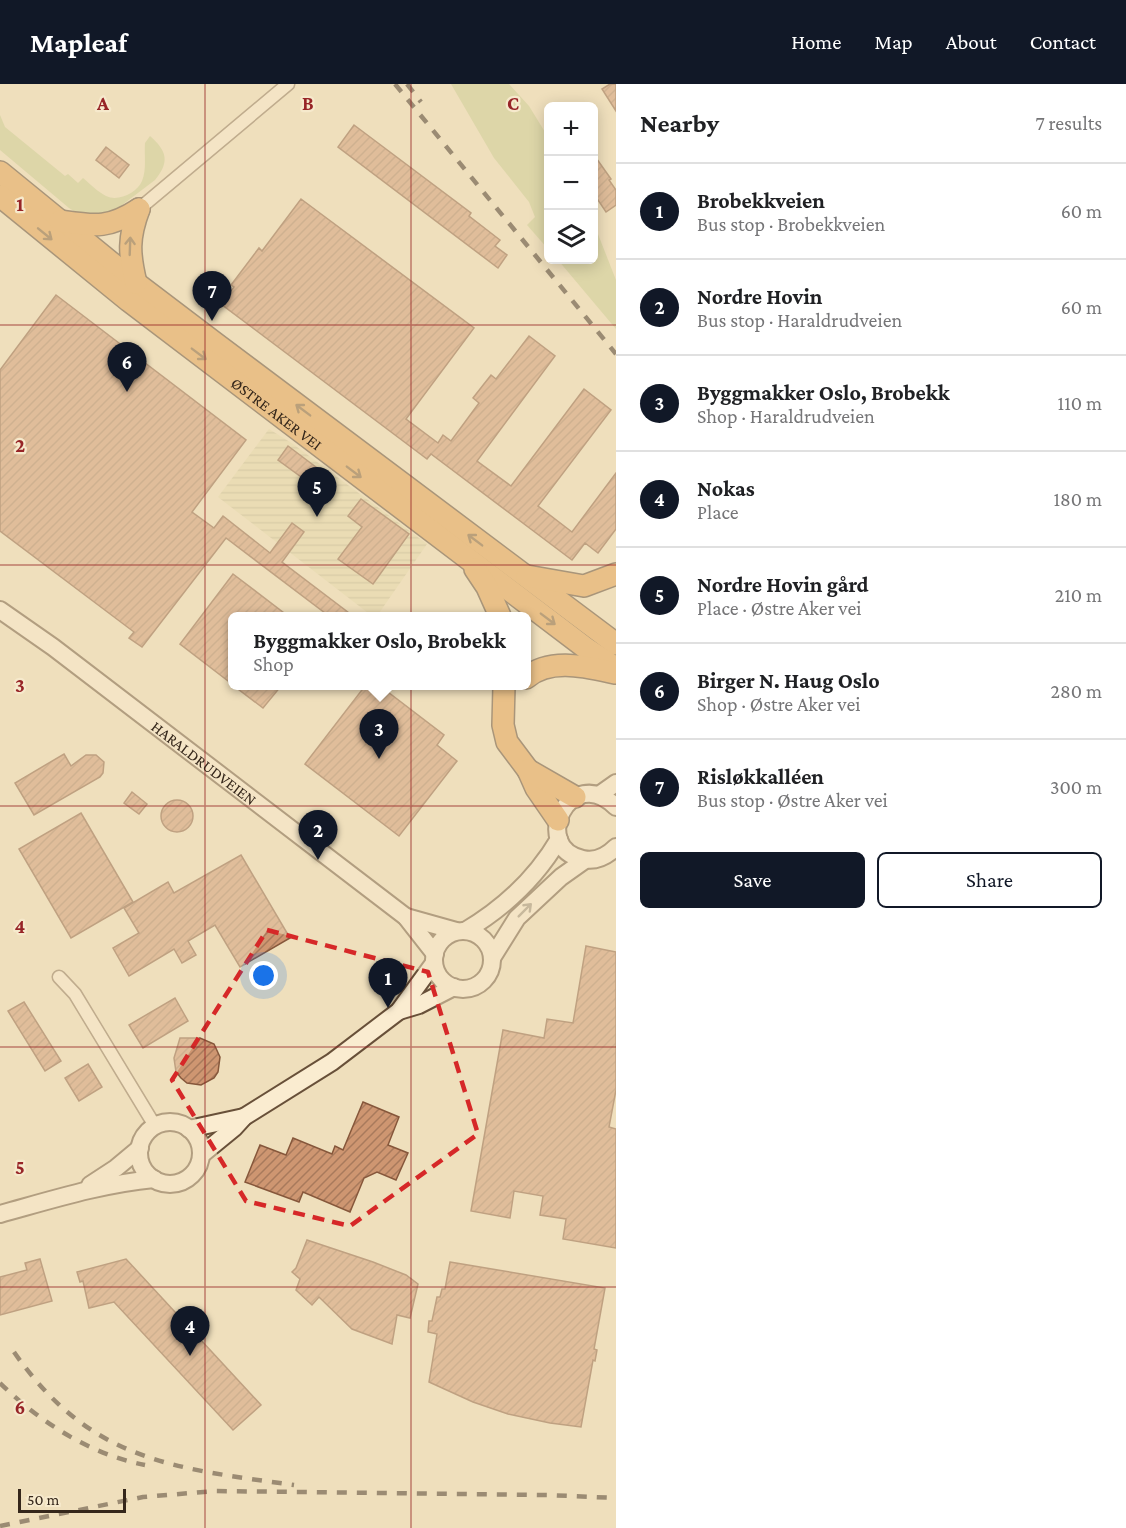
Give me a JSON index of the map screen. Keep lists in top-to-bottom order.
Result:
{
  "streets": {
    "highway": ["ØSTRE AKER VEI"],
    "street": ["HARALDRUDVEIEN"]
  },
  "scale_bar": "50 m",
  "page": {
    "header": "Mapleaf",
    "nav": [
      "Home",
      "Map",
      "About",
      "Contact"
    ],
    "heading": ["Nearby", "7 results"],
    "map_buttons": ["+", "−"],
    "list": [
      {
        "mark": "1",
        "name": "Brobekkveien",
        "note": "Bus stop · Brobekkveien",
        "value": "60 m"
      },
      {
        "mark": "2",
        "name": "Nordre Hovin",
        "note": "Bus stop · Haraldrudveien",
        "value": "60 m"
      },
      {
        "mark": "3",
        "name": "Byggmakker Oslo, Brobekk",
        "note": "Shop · Haraldrudveien",
        "value": "110 m"
      },
      {
        "mark": "4",
        "name": "Nokas",
        "note": "Place",
        "value": "180 m"
      },
      {
        "mark": "5",
        "name": "Nordre Hovin gård",
        "note": "Place · Østre Aker vei",
        "value": "210 m"
      },
      {
        "mark": "6",
        "name": "Birger N. Haug Oslo",
        "note": "Shop · Østre Aker vei",
        "value": "280 m"
      },
      {
        "mark": "7",
        "name": "Risløkkalléen",
        "note": "Bus stop · Østre Aker vei",
        "value": "300 m"
      }
    ],
    "pins": [
      "7",
      "6",
      "5",
      "3",
      "2",
      "1",
      "4"
    ],
    "popup": ["Byggmakker Oslo, Brobekk", "Shop"],
    "buttons": ["Save", "Share"],
    "scale": "50 m"
  },
  "grid": {
    "columns": ["A", "B", "C"],
    "rows": [
      "1",
      "2",
      "3",
      "4",
      "5",
      "6"
    ]
  }
}
